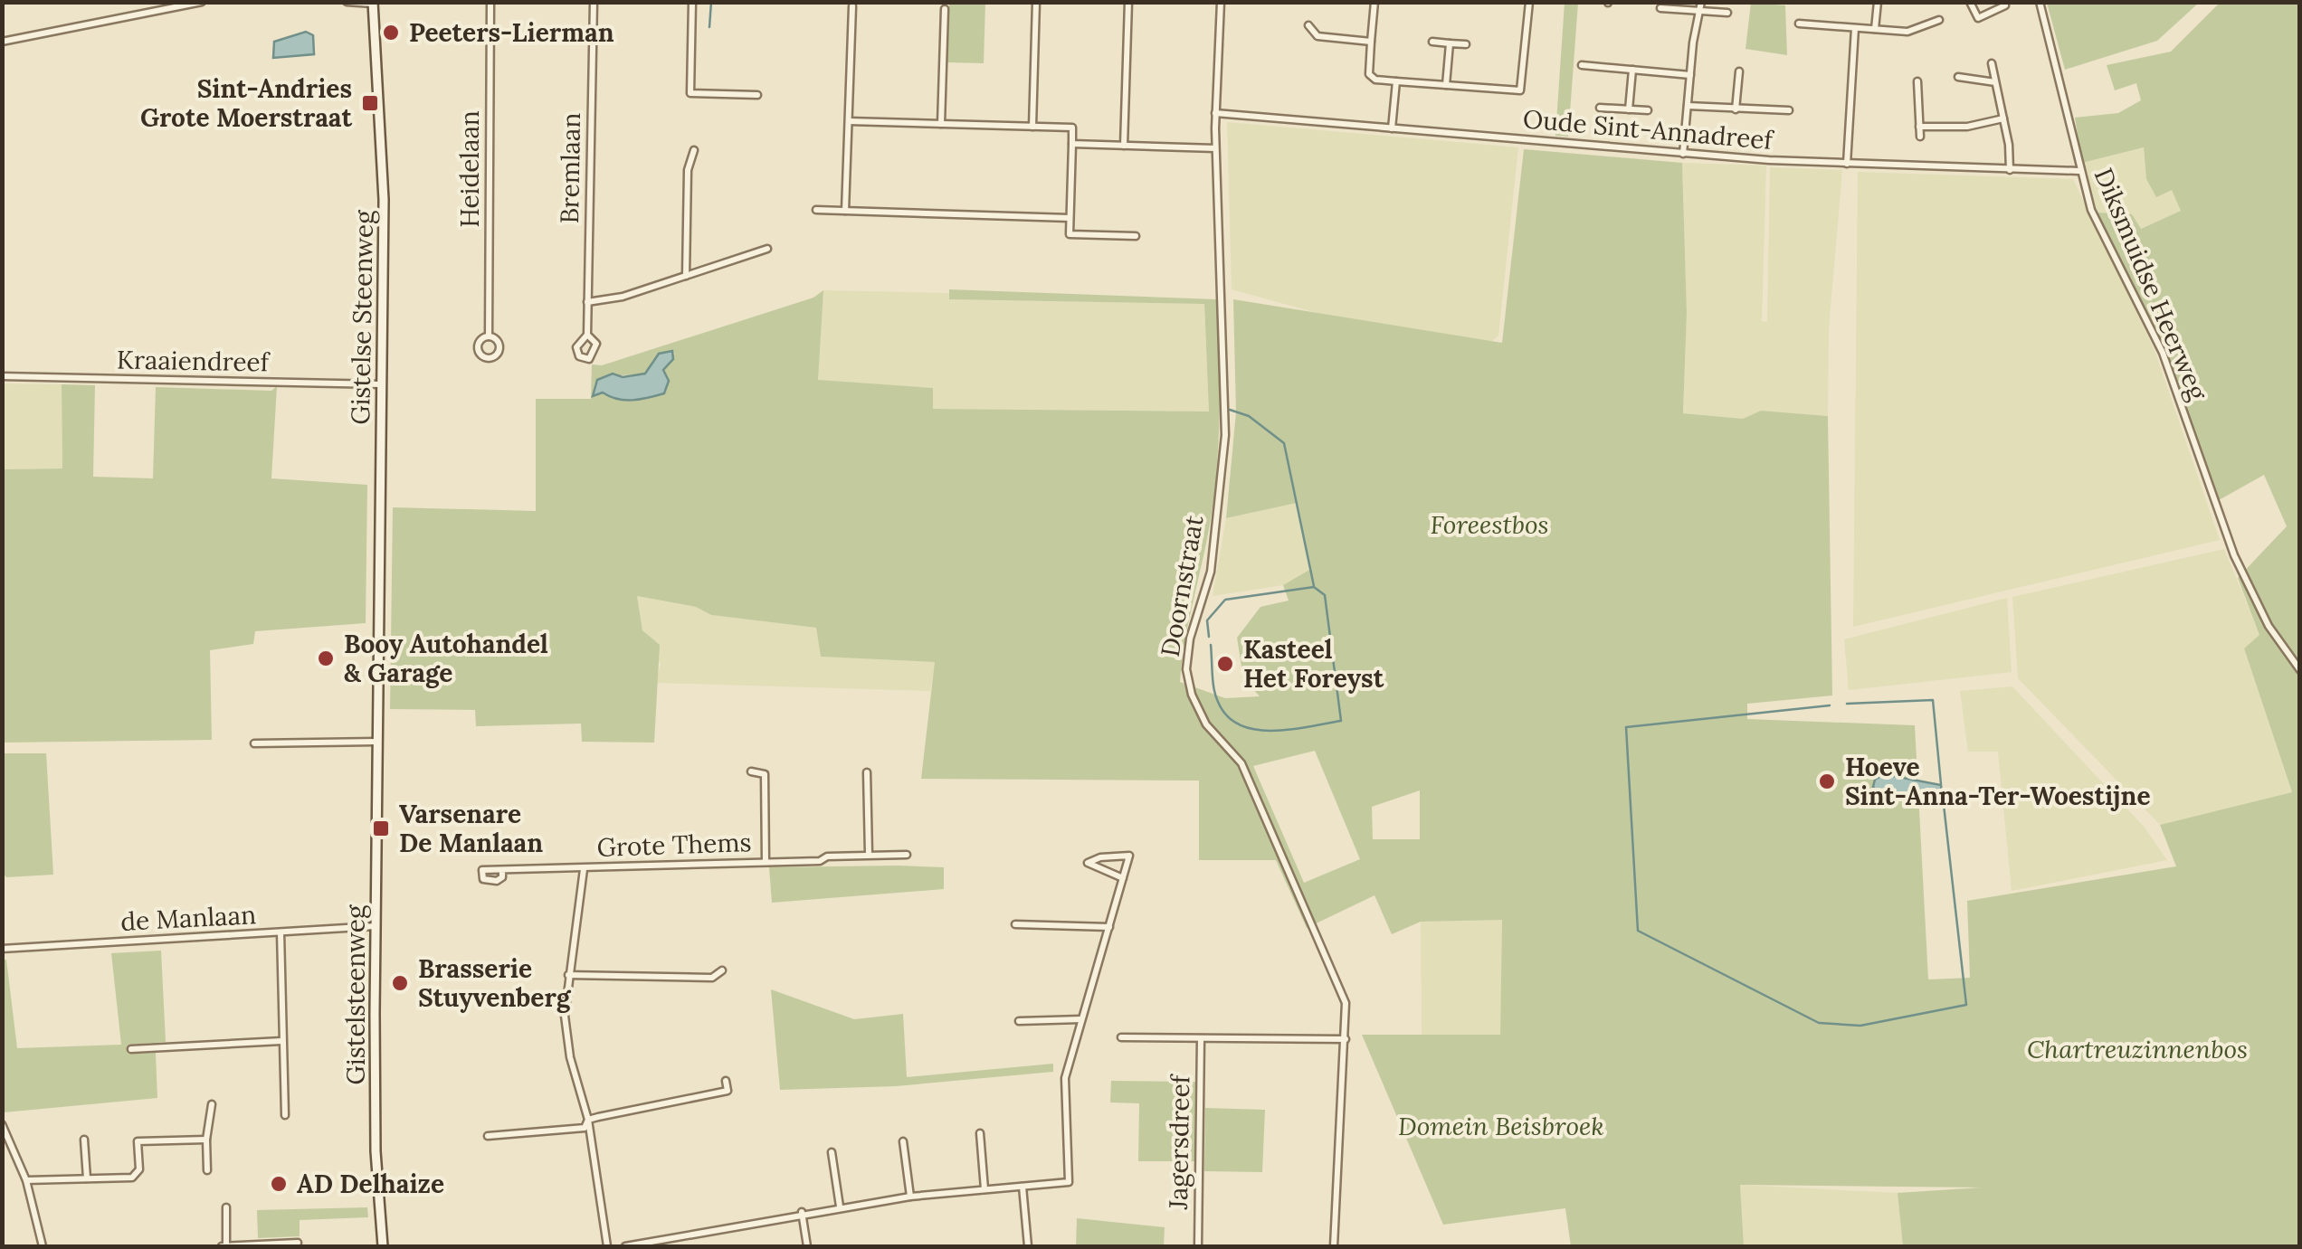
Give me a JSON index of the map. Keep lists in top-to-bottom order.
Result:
{
  "streets": {
    "main road": ["Gistelse Steenweg", "Gistelsteenweg"],
    "street": [
      "Oude Sint-Annadreef",
      "Bremlaan",
      "Heidelaan",
      "Diksmuidse Heerweg",
      "Kraaiendreef",
      "Doornstraat",
      "Grote Thems",
      "de Manlaan",
      "Jagersdreef"
    ]
  },
  "crossings": [
    ["Oude Sint-Annadreef", "Diksmuidse Heerweg"],
    ["Oude Sint-Annadreef", "Doornstraat"],
    ["Gistelse Steenweg", "Kraaiendreef"],
    ["Gistelse Steenweg", "Gistelsteenweg"],
    ["Doornstraat", "Jagersdreef"],
    ["de Manlaan", "Gistelsteenweg"]
  ],
  "parks": ["Foreestbos", "Chartreuzinnenbos", "Domein Beisbroek"],
  "places": {
    "other": [
      "Peeters-Lierman",
      "Booy Autohandel & Garage",
      "Kasteel Het Foreyst",
      "Hoeve Sint-Anna-Ter-Woestijne",
      "Brasserie Stuyvenberg",
      "AD Delhaize"
    ],
    "transit": ["Sint-Andries Grote Moerstraat", "Varsenare De Manlaan"]
  }
}
